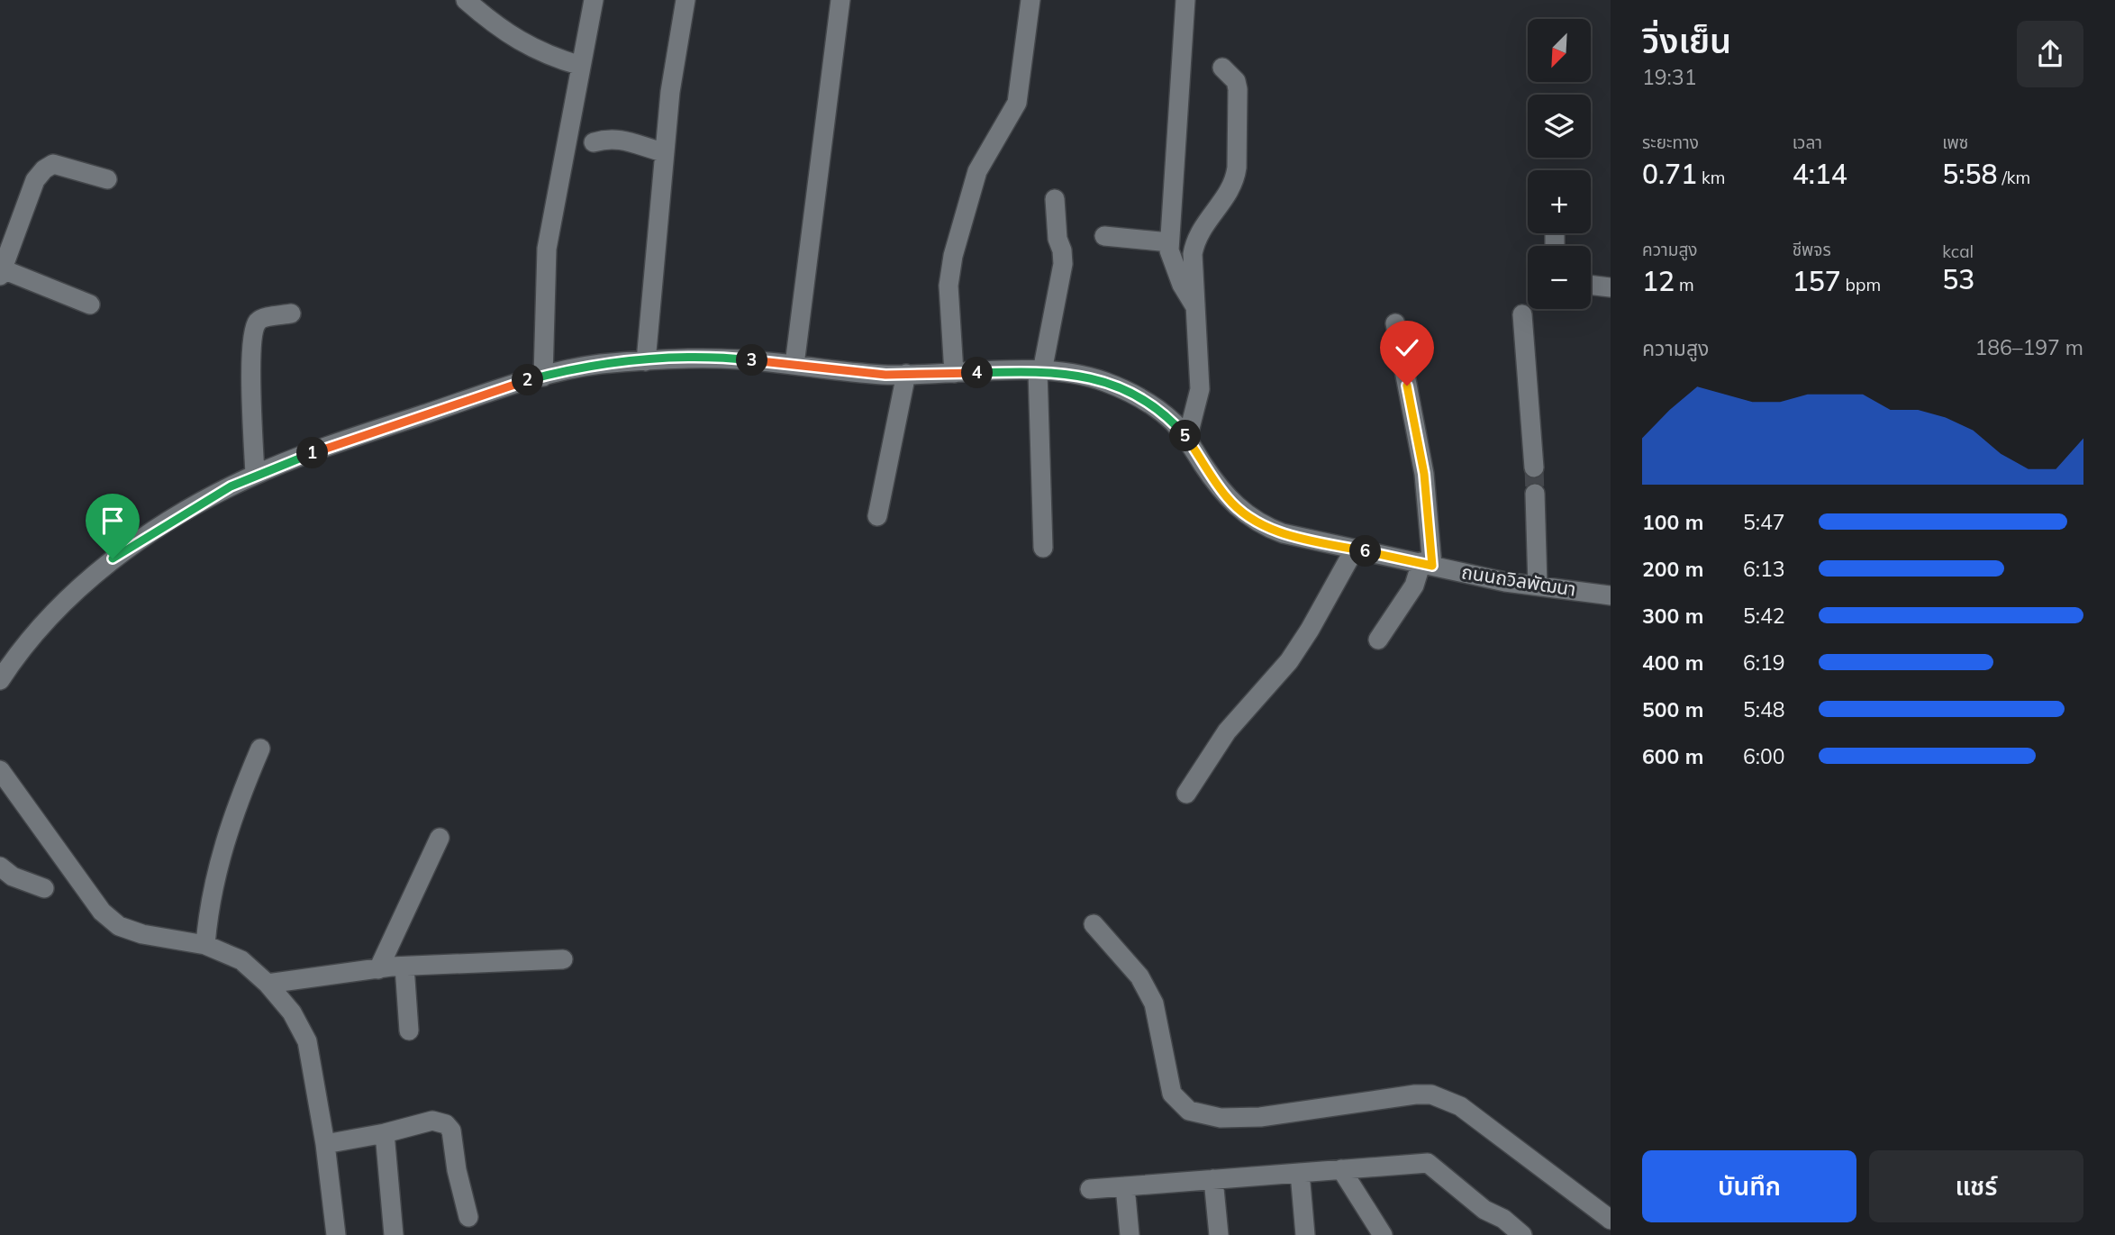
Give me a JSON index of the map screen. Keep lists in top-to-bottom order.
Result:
{
  "streets": {
    "street": ["ถนนถวิลพัฒนา"]
  },
  "north": "bottom left",
  "page": {
    "heading": ["วิ่งเย็น", "19:31"],
    "map_buttons": ["+", "−"],
    "stats": [
      ["ระยะทาง", "0.71 km"],
      ["เวลา", "4:14"],
      ["เพซ", "5:58 /km"],
      ["ความสูง", "12 m"],
      ["ชีพจร", "157 bpm"],
      ["kcal", "53"]
    ],
    "chart": ["ความสูง", "186–197 m"],
    "pins": [
      "3",
      "4",
      "2",
      "5",
      "1",
      "6"
    ],
    "list": [
      {
        "name": "100 m",
        "note": "5:47"
      },
      {
        "name": "200 m",
        "note": "6:13"
      },
      {
        "name": "300 m",
        "note": "5:42"
      },
      {
        "name": "400 m",
        "note": "6:19"
      },
      {
        "name": "500 m",
        "note": "5:48"
      },
      {
        "name": "600 m",
        "note": "6:00"
      }
    ],
    "buttons": ["บันทึก", "แชร์"]
  }
}
